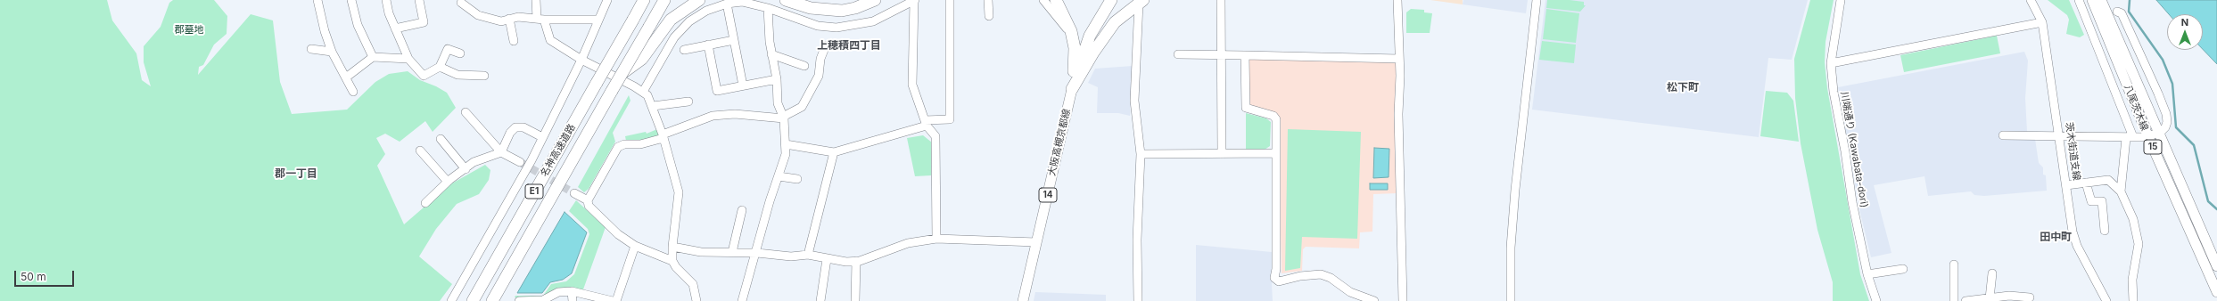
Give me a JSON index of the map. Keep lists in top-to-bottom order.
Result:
{
  "streets": {
    "highway": ["名神高速道路", "E1"],
    "main road": [
      "八尾茨木線",
      "大阪高槻京都線",
      "15",
      "14"
    ],
    "street": ["川端通り (Kawabata-dori)", "茨木街道支線"]
  },
  "districts": [
    "上穂積四丁目",
    "松下町",
    "郡一丁目",
    "田中町"
  ],
  "parks": ["郡墓地"],
  "scale_bar": "50 m",
  "north": "top"
}
